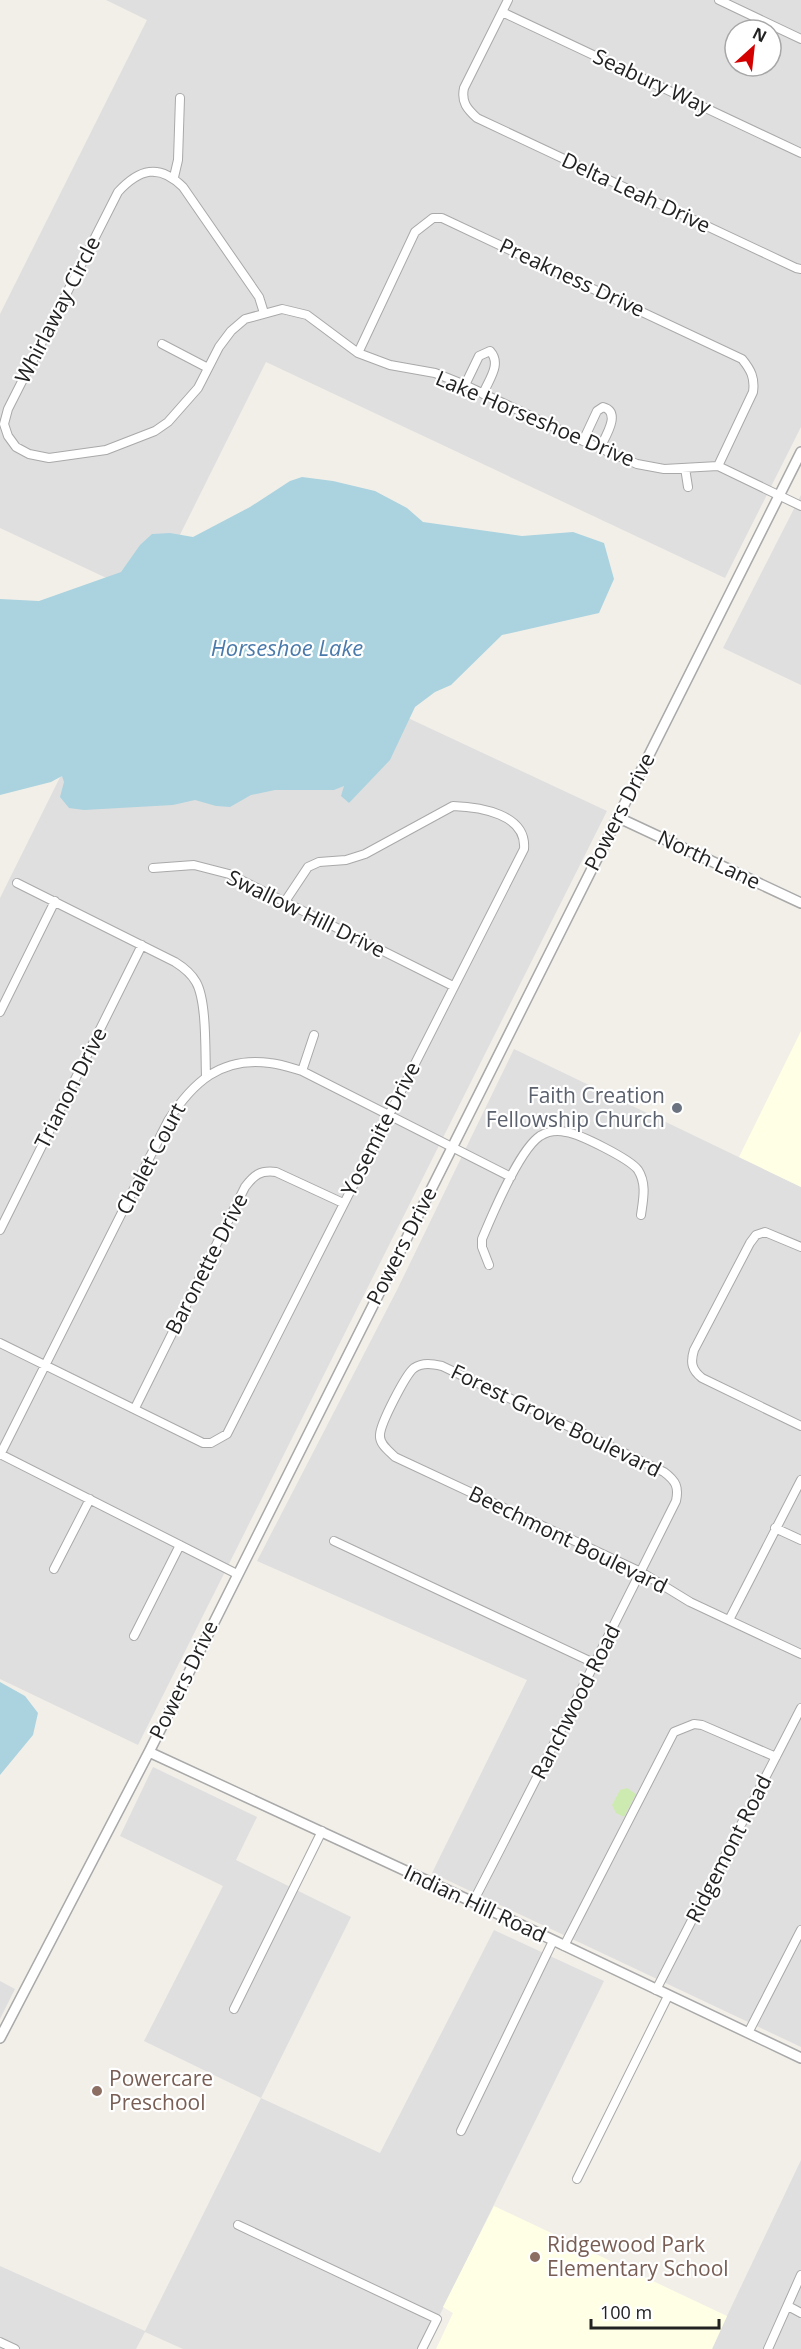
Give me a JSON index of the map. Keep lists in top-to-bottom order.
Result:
{
  "streets": {
    "street": [
      "Seabury Way",
      "Delta Leah Drive",
      "Preakness Drive",
      "Whirlaway Circle",
      "Lake Horseshoe Drive",
      "Powers Drive",
      "North Lane",
      "Swallow Hill Drive",
      "Trianon Drive",
      "Yosemite Drive",
      "Chalet Court",
      "Baronette Drive",
      "Forest Grove Boulevard",
      "Beechmont Boulevard",
      "Ranchwood Road",
      "Ridgemont Road",
      "Indian Hill Road"
    ]
  },
  "crossings": [
    ["Seabury Way", "Delta Leah Drive"],
    ["Preakness Drive", "Lake Horseshoe Drive"],
    ["Whirlaway Circle", "Lake Horseshoe Drive"],
    ["Lake Horseshoe Drive", "Powers Drive"],
    ["Powers Drive", "North Lane"],
    ["Powers Drive", "Chalet Court"],
    ["Powers Drive", "Indian Hill Road"],
    ["Swallow Hill Drive", "Yosemite Drive"],
    ["Yosemite Drive", "Chalet Court"],
    ["Yosemite Drive", "Baronette Drive"],
    ["Forest Grove Boulevard", "Beechmont Boulevard"],
    ["Forest Grove Boulevard", "Ranchwood Road"],
    ["Beechmont Boulevard", "Ranchwood Road"],
    ["Ranchwood Road", "Indian Hill Road"],
    ["Ridgemont Road", "Indian Hill Road"]
  ],
  "water": ["Horseshoe Lake"],
  "places": ["Faith Creation Fellowship Church", "Powercare Preschool", "Ridgewood Park Elementary School"],
  "scale_bar": "100 m",
  "north": "top right"
}
